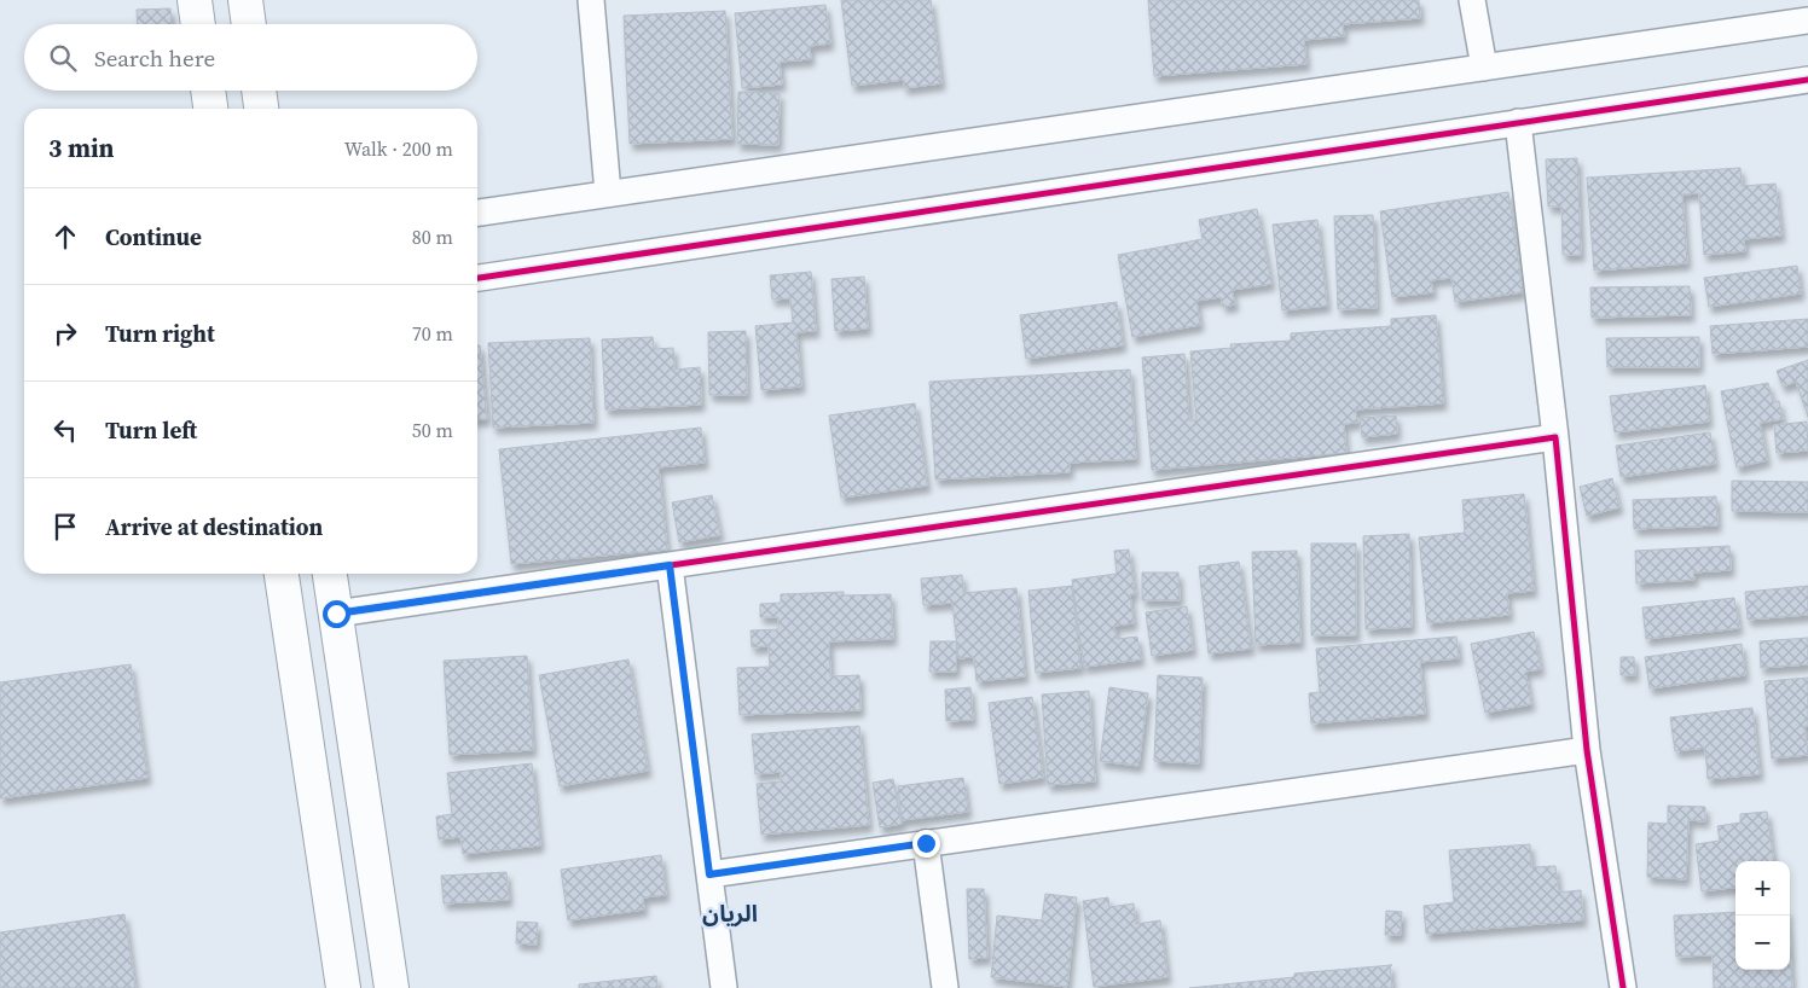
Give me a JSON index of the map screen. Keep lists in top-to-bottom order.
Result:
{
  "districts": ["الريان"],
  "page": {
    "search": "Search here",
    "heading": ["3 min", "Walk · 200 m"],
    "list": [
      ["Continue", "80 m"],
      ["Turn right", "70 m"],
      ["Turn left", "50 m"],
      "Arrive at destination"
    ],
    "map_buttons": ["+", "−"]
  }
}
